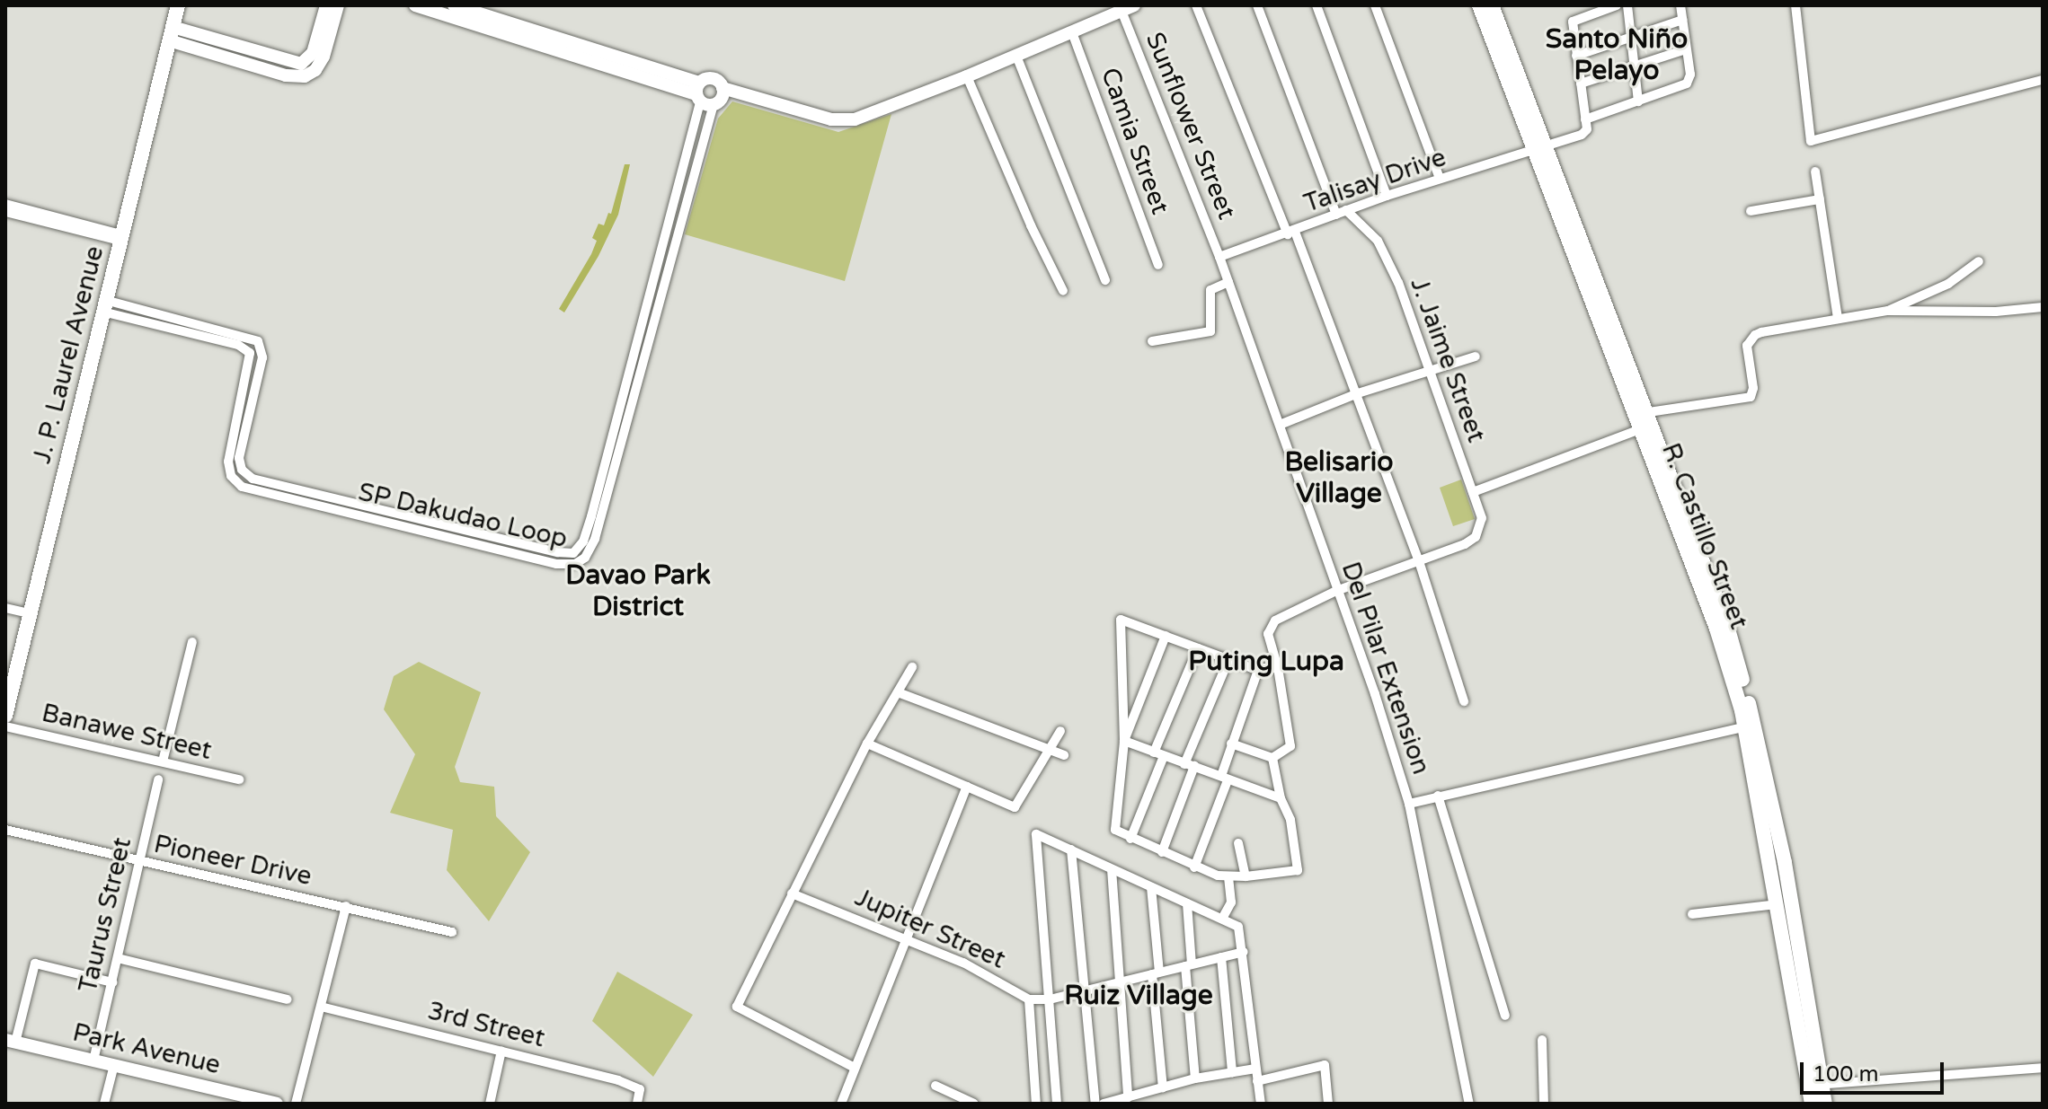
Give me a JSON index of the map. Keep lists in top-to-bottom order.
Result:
{
  "streets": {
    "main road": ["J. P. Laurel Avenue", "R. Castillo Street"],
    "street": [
      "Sunflower Street",
      "Camia Street",
      "Talisay Drive",
      "J. Jaime Street",
      "SP Dakudao Loop",
      "Del Pilar Extension",
      "Banawe Street",
      "Pioneer Drive",
      "Taurus Street",
      "Jupiter Street",
      "3rd Street",
      "Park Avenue"
    ]
  },
  "crossings": [
    ["Sunflower Street", "Talisay Drive"],
    ["Sunflower Street", "Del Pilar Extension"],
    ["Talisay Drive", "J. Jaime Street"],
    ["Talisay Drive", "R. Castillo Street"],
    ["Talisay Drive", "Del Pilar Extension"],
    ["J. P. Laurel Avenue", "SP Dakudao Loop"],
    ["Pioneer Drive", "Taurus Street"],
    ["Taurus Street", "Park Avenue"]
  ],
  "districts": [
    "Santo Niño Pelayo",
    "Belisario Village",
    "Davao Park District",
    "Puting Lupa",
    "Ruiz Village"
  ],
  "scale_bar": "100 m"
}
